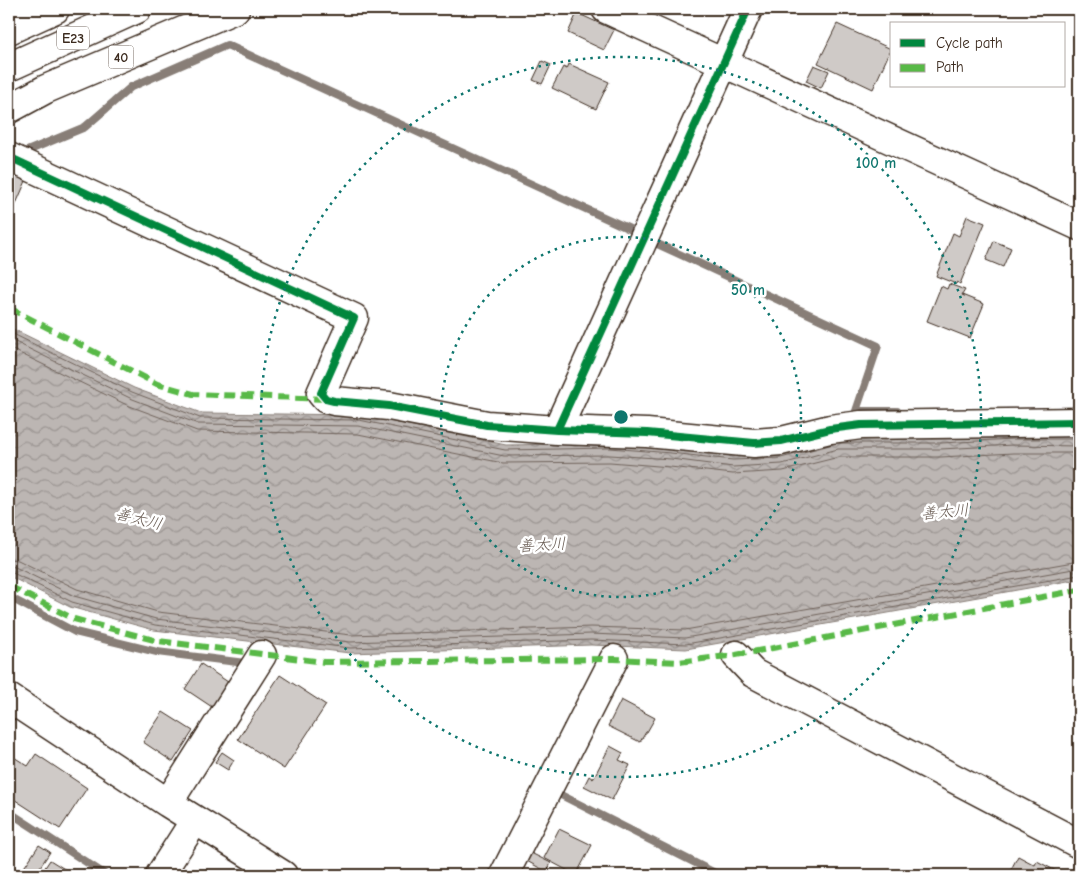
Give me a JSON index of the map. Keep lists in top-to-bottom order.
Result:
{
  "streets": {
    "main road": ["E23", "40"]
  },
  "water": ["善太川"],
  "legend": ["Cycle path", "Path"],
  "rings": ["100 m", "50 m"]
}
